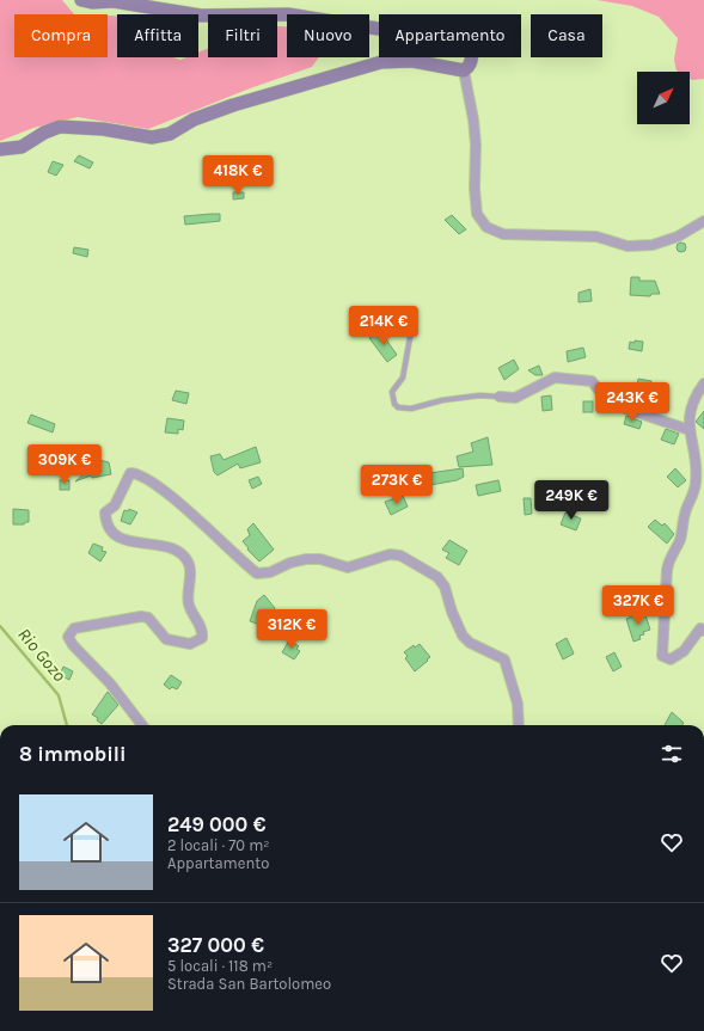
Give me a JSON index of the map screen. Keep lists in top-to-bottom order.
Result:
{
  "water": ["Rio Gozo"],
  "north": "top right",
  "page": {
    "chip": [
      "Compra",
      "Affitta",
      "Filtri",
      "Nuovo",
      "Appartamento",
      "Casa"
    ],
    "price": [
      "418K €",
      "214K €",
      "243K €",
      "309K €",
      "273K €",
      "249K €",
      "327K €",
      "312K €"
    ],
    "heading": "8 immobili",
    "list": [
      {
        "name": "249 000 €",
        "note": "2 locali · 70 m² · Appartamento"
      },
      {
        "name": "327 000 €",
        "note": "5 locali · 118 m² · Strada San Bartolomeo"
      }
    ]
  }
}
